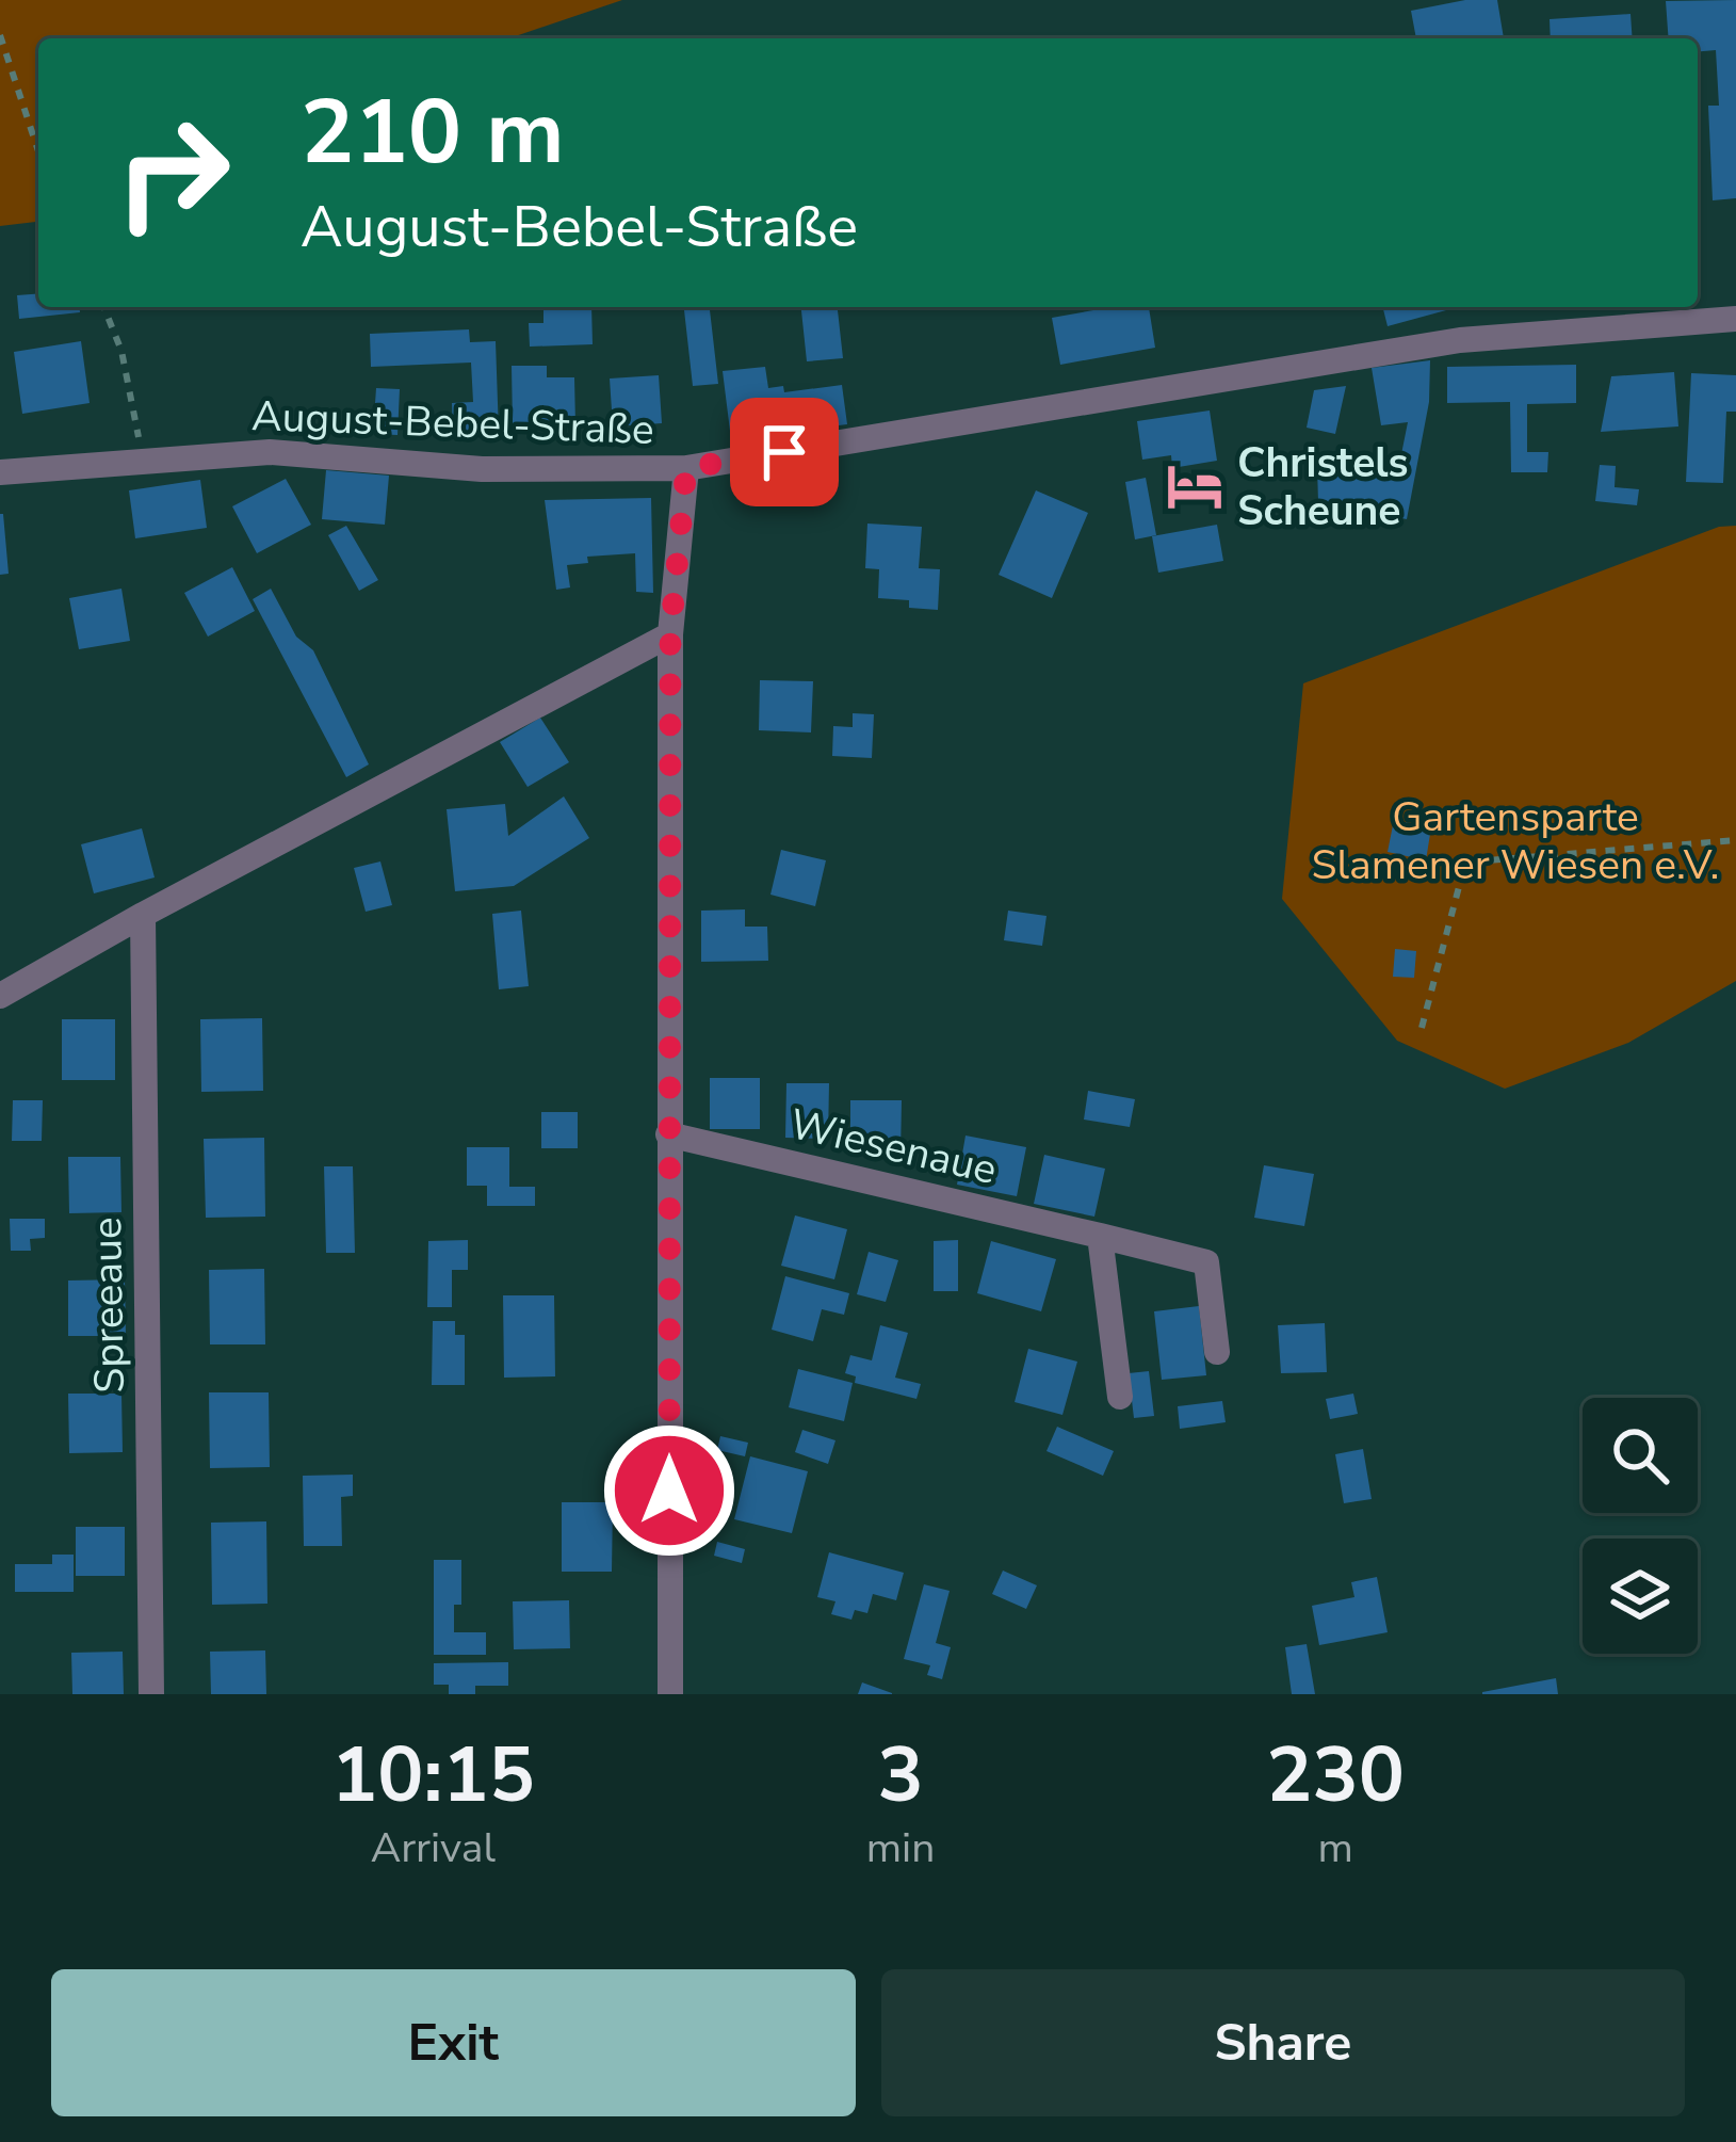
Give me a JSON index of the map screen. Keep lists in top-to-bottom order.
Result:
{
  "streets": {
    "street": ["August-Bebel-Straße", "Wiesenaue", "Spreeaue"]
  },
  "parks": ["Gartensparte Slamener Wiesen e.V."],
  "places": {
    "hotel": ["Christels Scheune"]
  },
  "page": {
    "turn": ["210 m", "August-Bebel-Straße"],
    "eta": [
      "10:15",
      "Arrival",
      "3",
      "min",
      "230",
      "m"
    ],
    "buttons": ["Exit", "Share"]
  }
}
